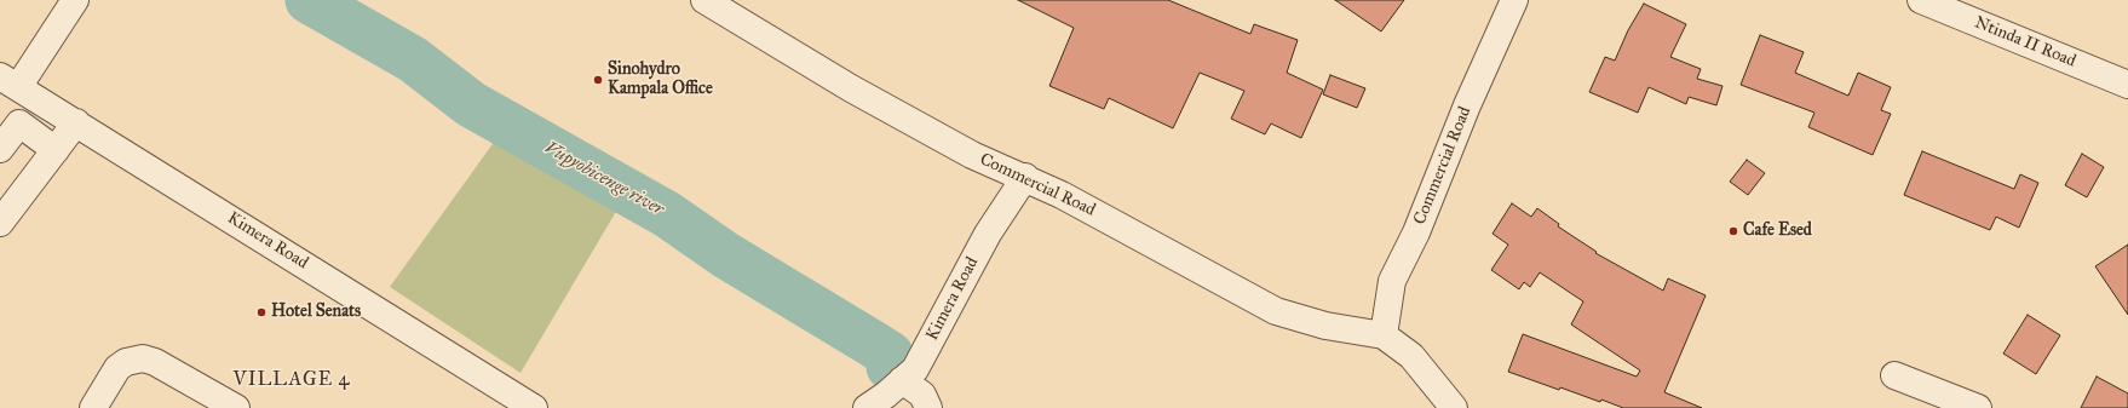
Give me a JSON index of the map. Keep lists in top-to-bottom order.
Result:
{
  "streets": {
    "street": ["Ntinda II Road", "Commercial Road", "Kimera Road"]
  },
  "crossings": [
    ["Commercial Road", "Kimera Road"]
  ],
  "districts": ["VILLAGE 4"],
  "water": ["Vupyobicenge river"],
  "places": ["Sinohydro Kampala Office", "Cafe Esed", "Hotel Senats"]
}
